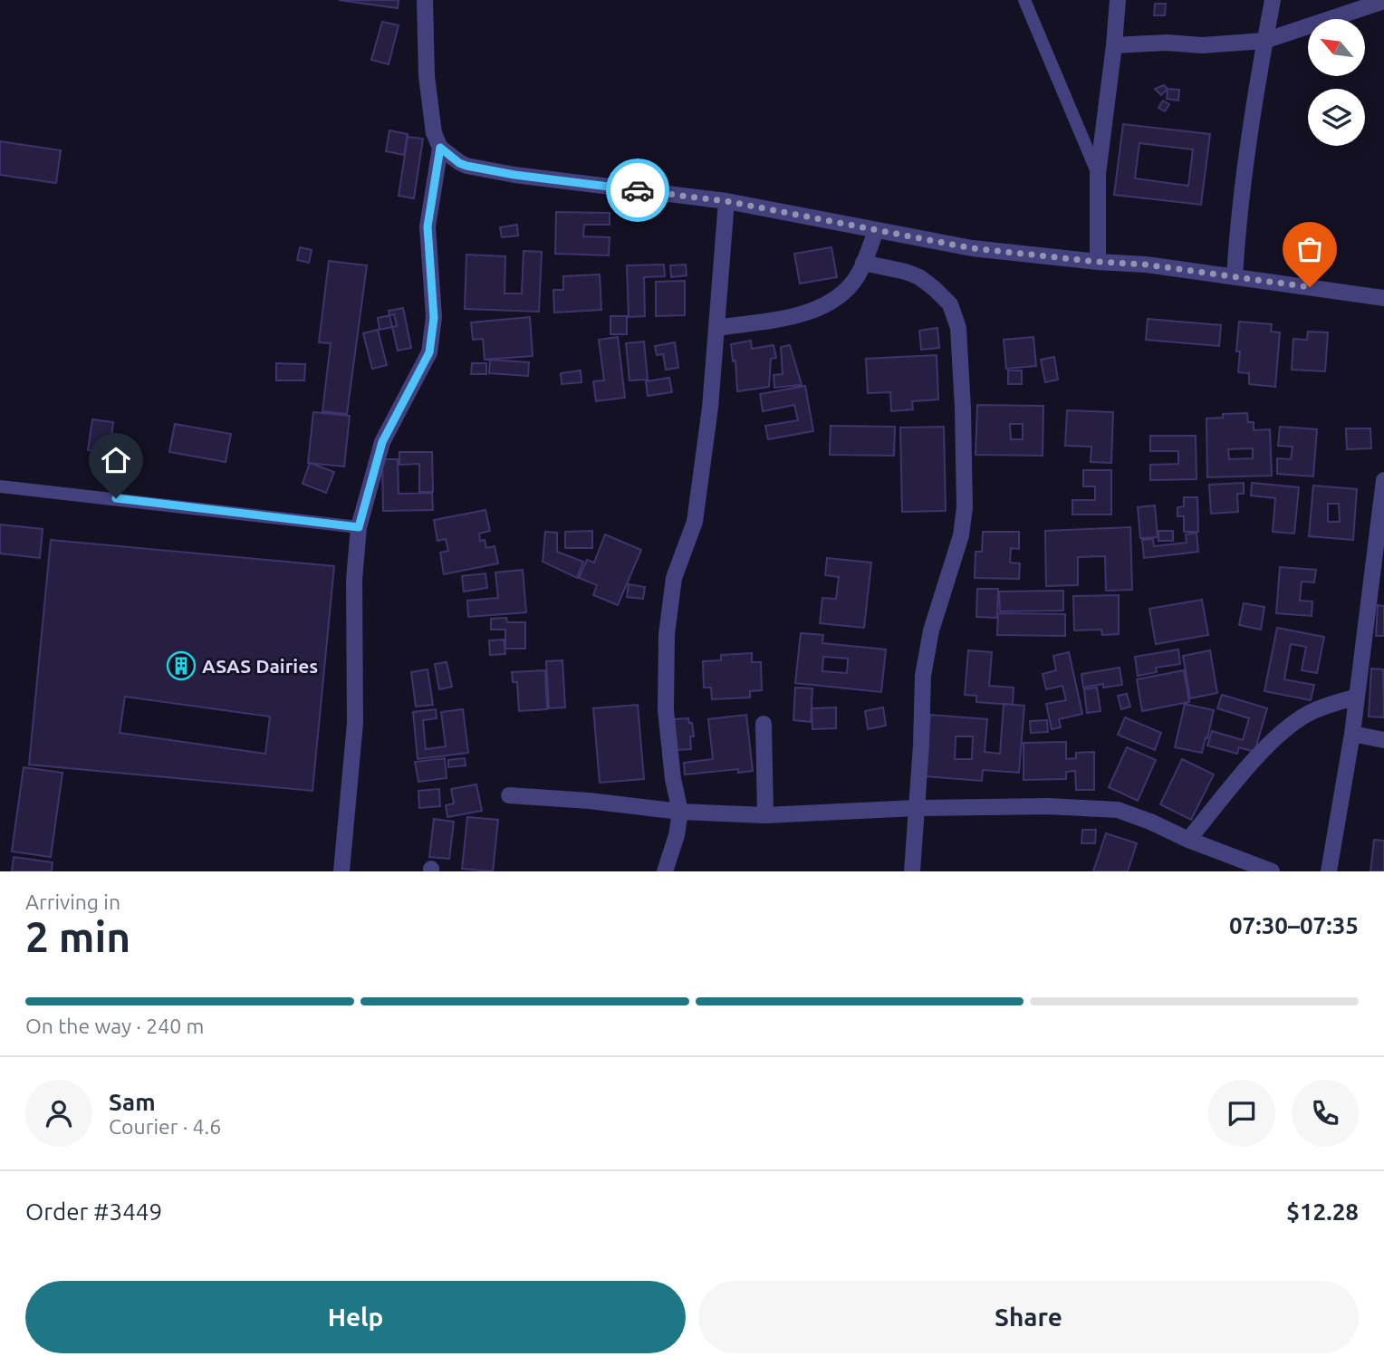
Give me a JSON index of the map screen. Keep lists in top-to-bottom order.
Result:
{
  "places": {
    "building": ["ASAS Dairies"]
  },
  "north": "top left",
  "page": {
    "heading": ["2 min", "Arriving in", "07:30–07:35"],
    "panel": [
      "Sam",
      "Courier · 4.6",
      "Order #3449",
      "$12.28"
    ],
    "bar": "On the way · 240 m",
    "buttons": ["Help", "Share"]
  }
}
